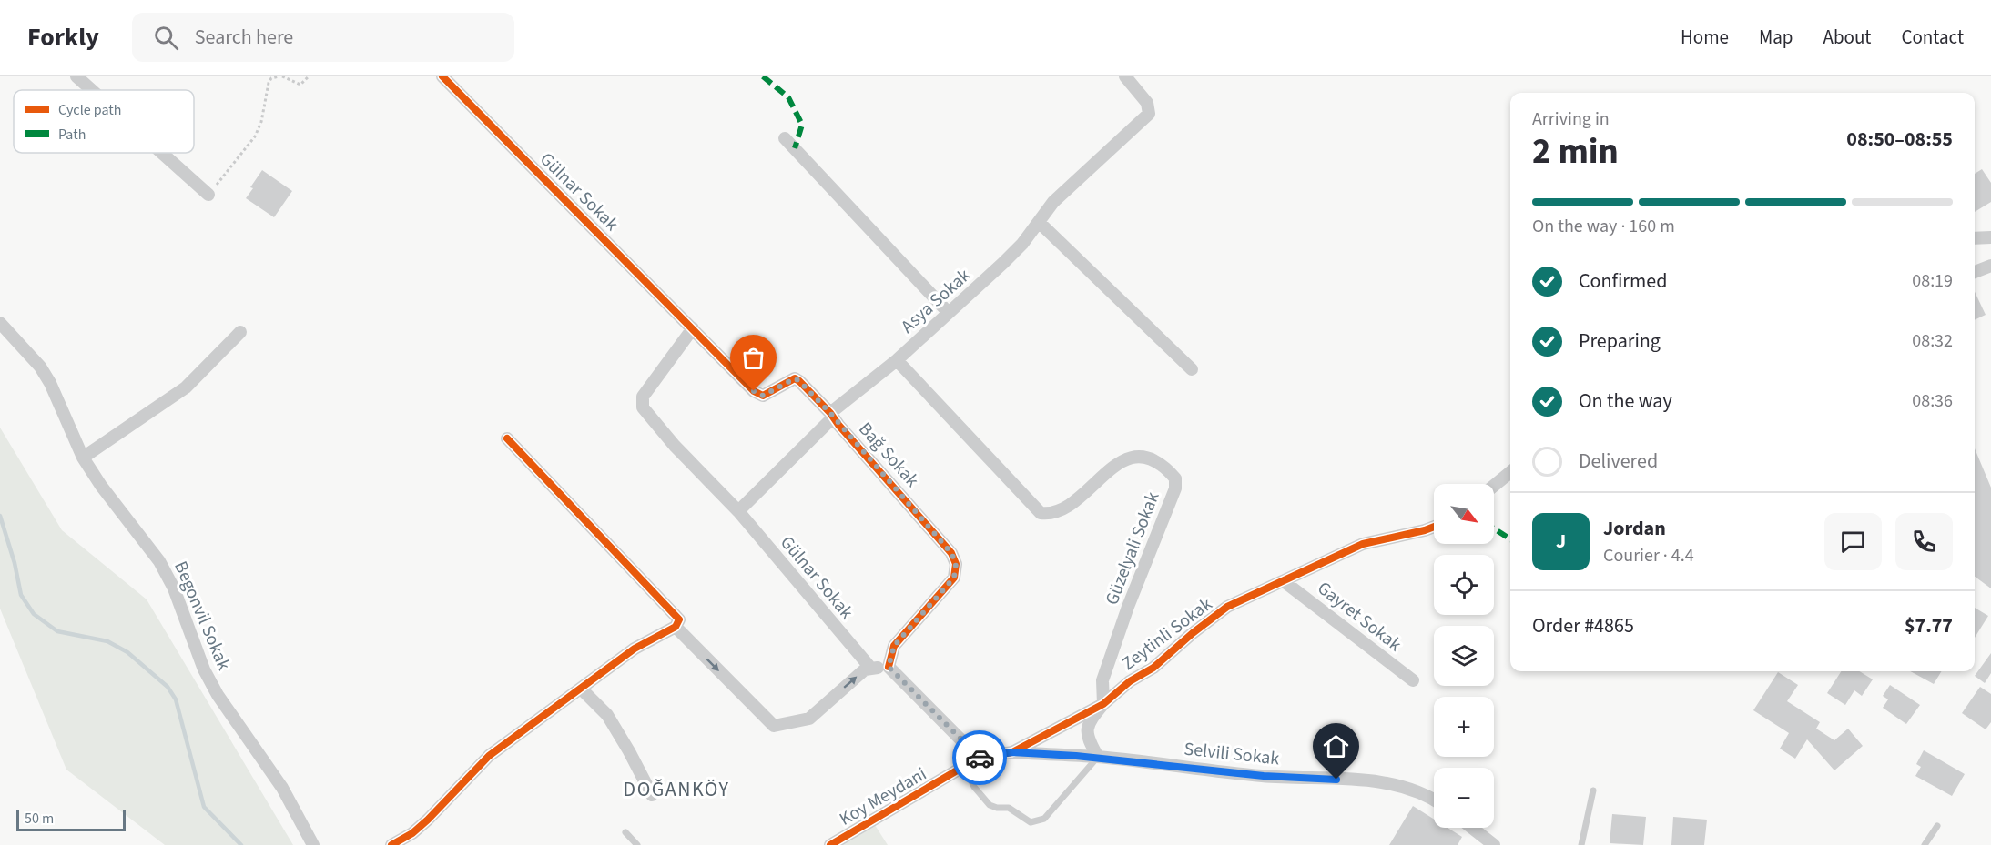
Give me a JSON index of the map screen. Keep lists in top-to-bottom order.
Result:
{
  "streets": {
    "street": [
      "Gülnar Sokak",
      "Asya Sokak",
      "Bağ Sokak",
      "Güzelyali Sokak",
      "Begonvil Sokak",
      "Gayret Sokak",
      "Zeytinli Sokak",
      "Selvili Sokak",
      "Koy Meydani"
    ]
  },
  "crossings": [
    ["Gülnar Sokak", "Asya Sokak"],
    ["Gülnar Sokak", "Bağ Sokak"],
    ["Asya Sokak", "Bağ Sokak"],
    ["Asya Sokak", "Güzelyali Sokak"],
    ["Güzelyali Sokak", "Zeytinli Sokak"],
    ["Gayret Sokak", "Zeytinli Sokak"],
    ["Zeytinli Sokak", "Selvili Sokak"],
    ["Zeytinli Sokak", "Koy Meydani"]
  ],
  "districts": ["DOĞANKÖY"],
  "legend": ["Cycle path", "Path"],
  "scale_bar": "50 m",
  "north": "bottom right",
  "page": {
    "header": "Forkly",
    "search": "Search here",
    "nav": [
      "Home",
      "Map",
      "About",
      "Contact"
    ],
    "heading": ["2 min", "Arriving in", "08:50–08:55"],
    "panel": [
      "Jordan",
      "Courier · 4.4",
      "Order #4865",
      "$7.77"
    ],
    "bar": "On the way · 160 m",
    "list": [
      ["Confirmed", "08:19"],
      ["Preparing", "08:32"],
      ["On the way", "08:36"],
      "Delivered"
    ],
    "map_buttons": ["+", "−"],
    "round": "J",
    "scale": "50 m"
  }
}
